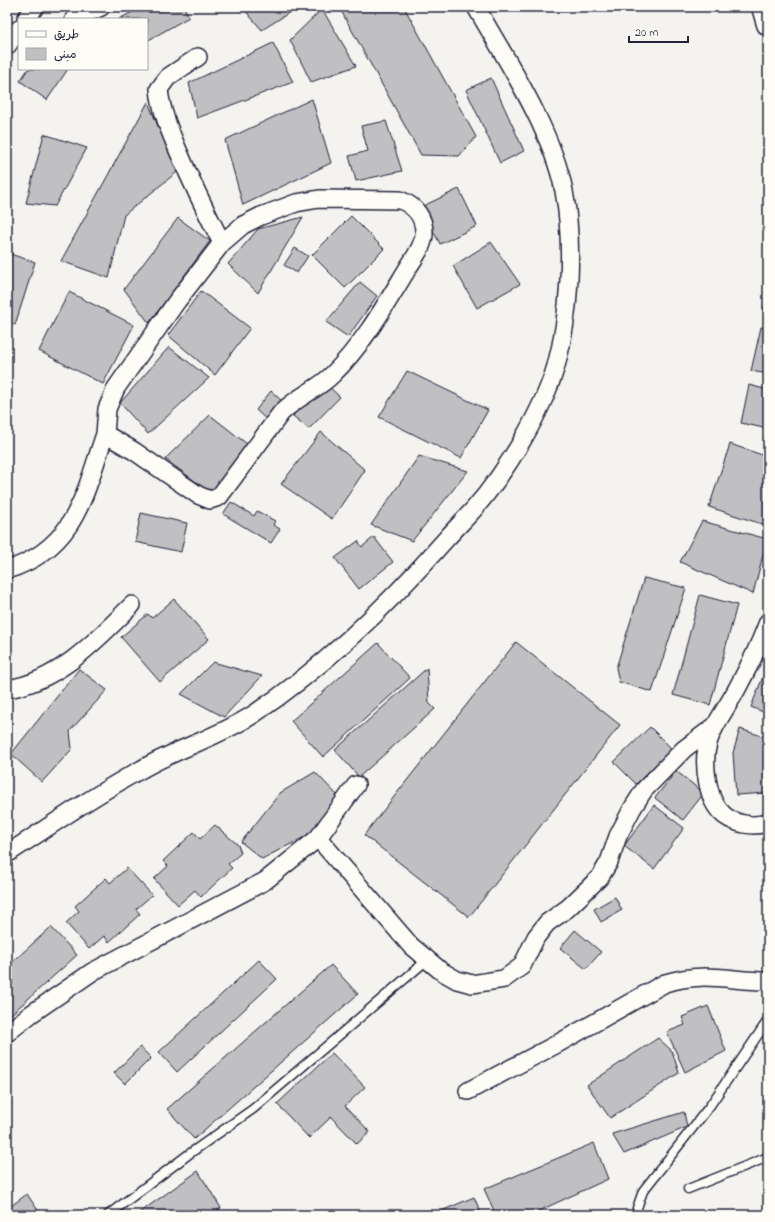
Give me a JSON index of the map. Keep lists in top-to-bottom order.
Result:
{
  "legend": ["طريق", "مبنى"],
  "scale_bar": "20 m"
}
